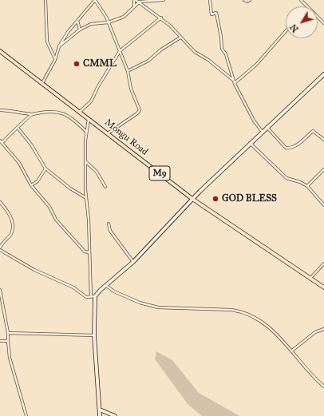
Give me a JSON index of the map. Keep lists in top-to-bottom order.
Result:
{
  "streets": {
    "main road": ["Mongu Road", "M9"]
  },
  "places": ["CMML", "GOD BLESS"],
  "north": "bottom left"
}
